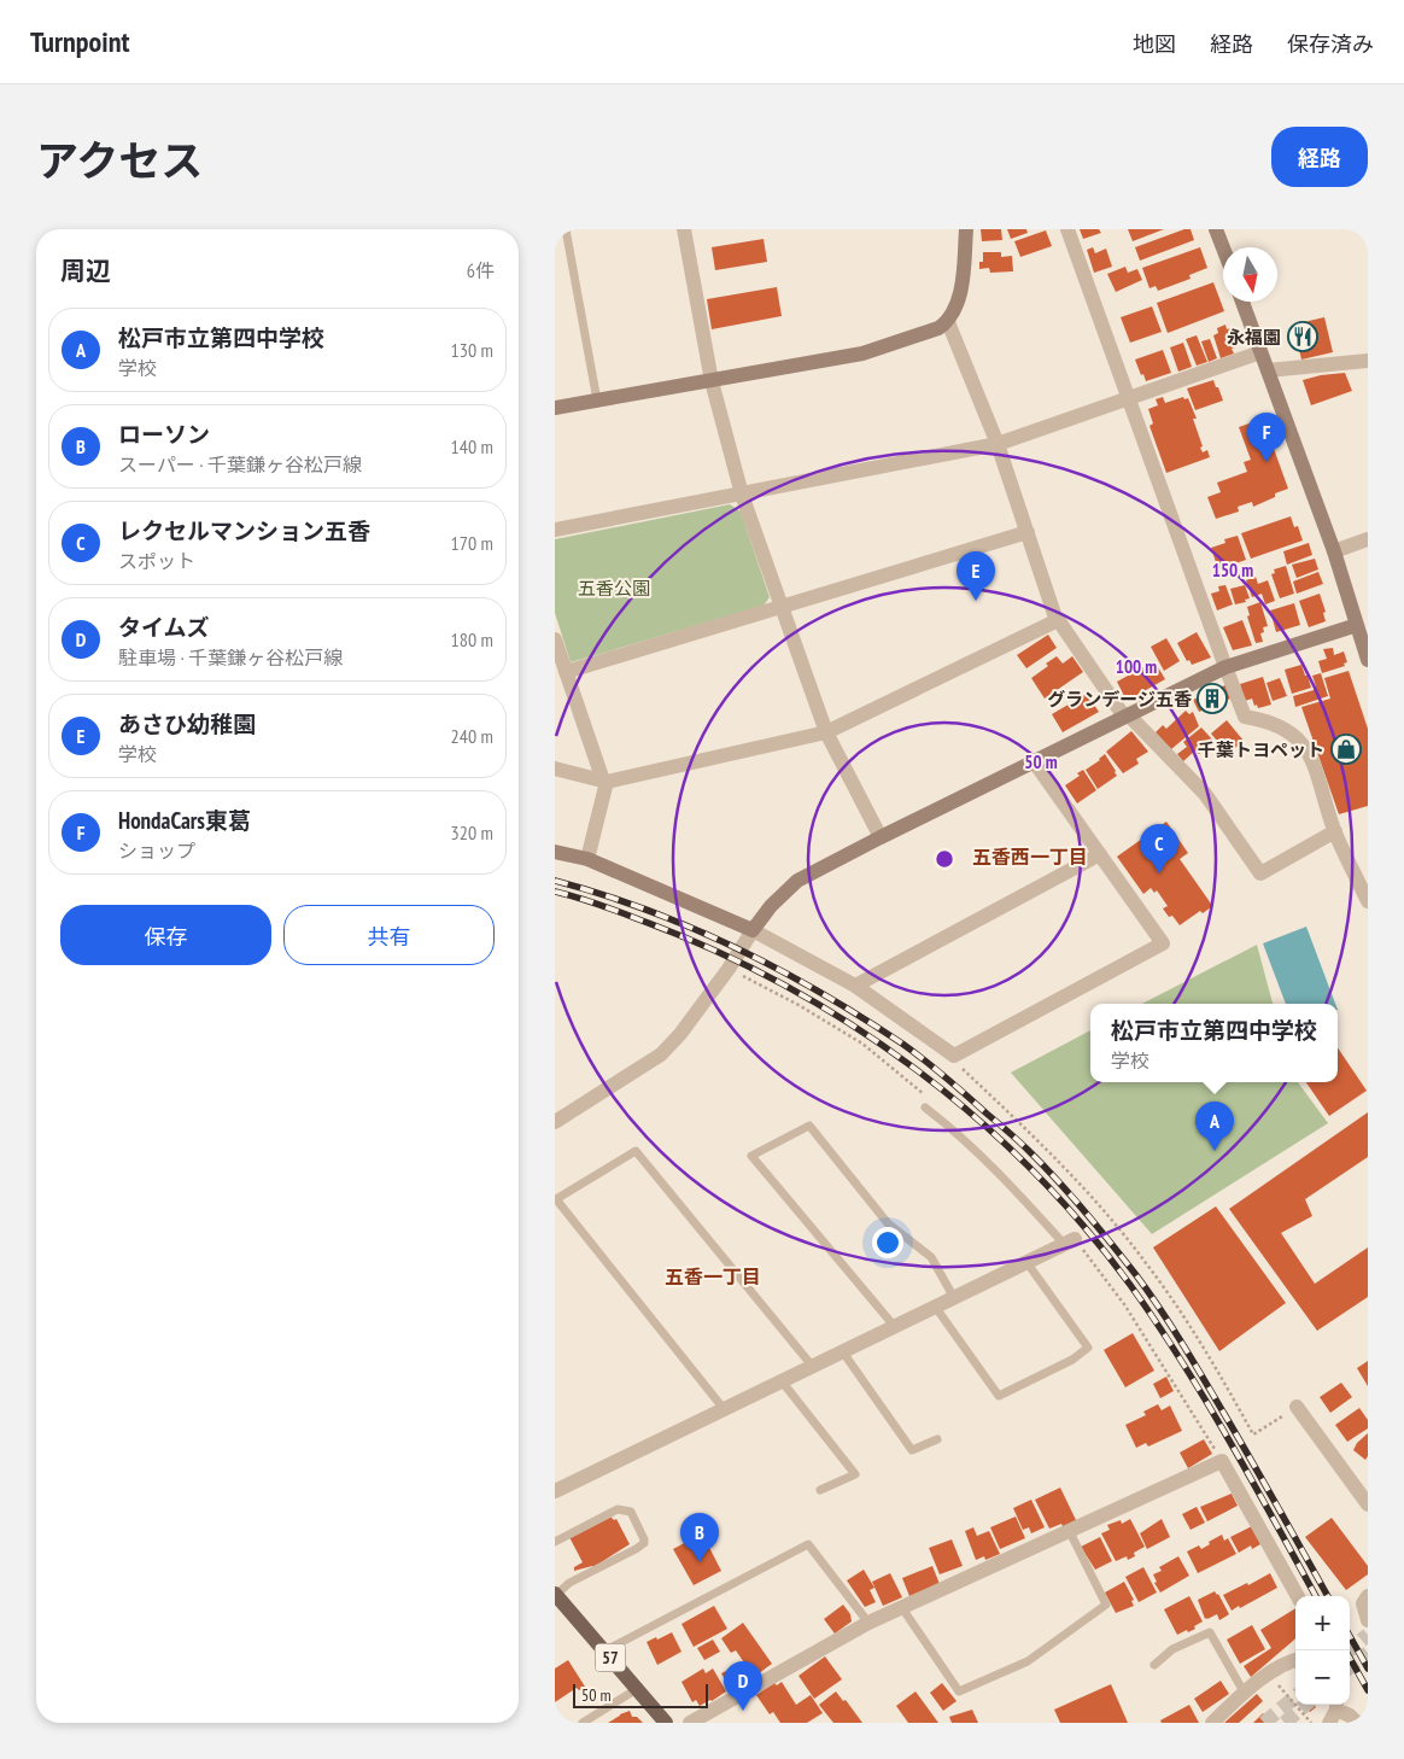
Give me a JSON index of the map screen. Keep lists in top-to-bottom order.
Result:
{
  "streets": {
    "main road": ["57"]
  },
  "districts": ["五香西一丁目", "五香一丁目"],
  "parks": ["五香公園"],
  "places": {
    "restaurant": ["永福園"],
    "building": ["グランデージ五香"],
    "shop": ["千葉トヨペット"]
  },
  "scale_bar": "50 m",
  "north": "bottom",
  "page": {
    "header": "Turnpoint",
    "nav": ["地図", "経路", "保存済み"],
    "title": "アクセス",
    "buttons": [
      "経路",
      ["保存", "共有"]
    ],
    "heading": ["周辺", "6件"],
    "list": [
      {
        "mark": "A",
        "name": "松戸市立第四中学校",
        "note": "学校",
        "value": "130 m"
      },
      {
        "mark": "B",
        "name": "ローソン",
        "note": "スーパー · 千葉鎌ヶ谷松戸線",
        "value": "140 m"
      },
      {
        "mark": "C",
        "name": "レクセルマンション五香",
        "note": "スポット",
        "value": "170 m"
      },
      {
        "mark": "D",
        "name": "タイムズ",
        "note": "駐車場 · 千葉鎌ヶ谷松戸線",
        "value": "180 m"
      },
      {
        "mark": "E",
        "name": "あさひ幼稚園",
        "note": "学校",
        "value": "240 m"
      },
      {
        "mark": "F",
        "name": "HondaCars東葛",
        "note": "ショップ",
        "value": "320 m"
      }
    ],
    "pins": [
      "F",
      "E",
      "C",
      "A",
      "B",
      "D"
    ],
    "popup": ["松戸市立第四中学校", "学校"],
    "map_buttons": ["+", "−"],
    "scale": "50 m"
  },
  "rings": ["150 m", "100 m", "50 m"]
}
